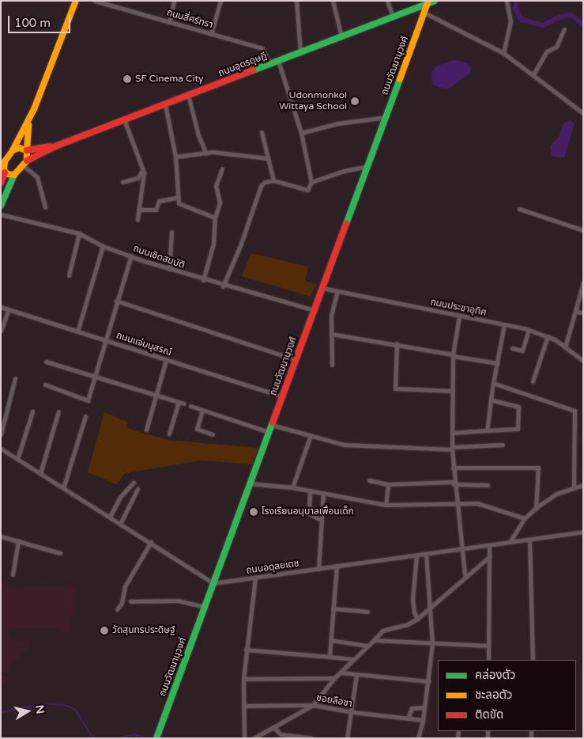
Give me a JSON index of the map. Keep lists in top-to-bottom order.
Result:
{
  "streets": {
    "street": [
      "ถนนสี่ศรัทรา",
      "ถนนอุดรดุษฎี",
      "ถนนวัฒนานุวงศ์",
      "ถนนเชิดสมบัติ",
      "ถนนประชาอุทิศ",
      "ถนนแจ่มนุสรณ์",
      "ถนนอดุลยเดช",
      "ซอยลือชา"
    ]
  },
  "crossings": [
    ["ถนนสี่ศรัทรา", "ถนนอุดรดุษฎี"],
    ["ถนนอุดรดุษฎี", "ถนนวัฒนานุวงศ์"],
    ["ถนนวัฒนานุวงศ์", "ถนนเชิดสมบัติ"],
    ["ถนนวัฒนานุวงศ์", "ถนนประชาอุทิศ"],
    ["ถนนวัฒนานุวงศ์", "ถนนแจ่มนุสรณ์"],
    ["ถนนวัฒนานุวงศ์", "ถนนอดุลยเดช"]
  ],
  "places": [
    "SF Cinema City",
    "Udonmonkol Wittaya School",
    "โรงเรียนอนุบาลเพื่อนเด็ก",
    "วัดสุนทรประดิษฐ์"
  ],
  "legend": ["คล่องตัว", "ชะลอตัว", "ติดขัด"],
  "scale_bar": "100 m",
  "north": "right"
}
